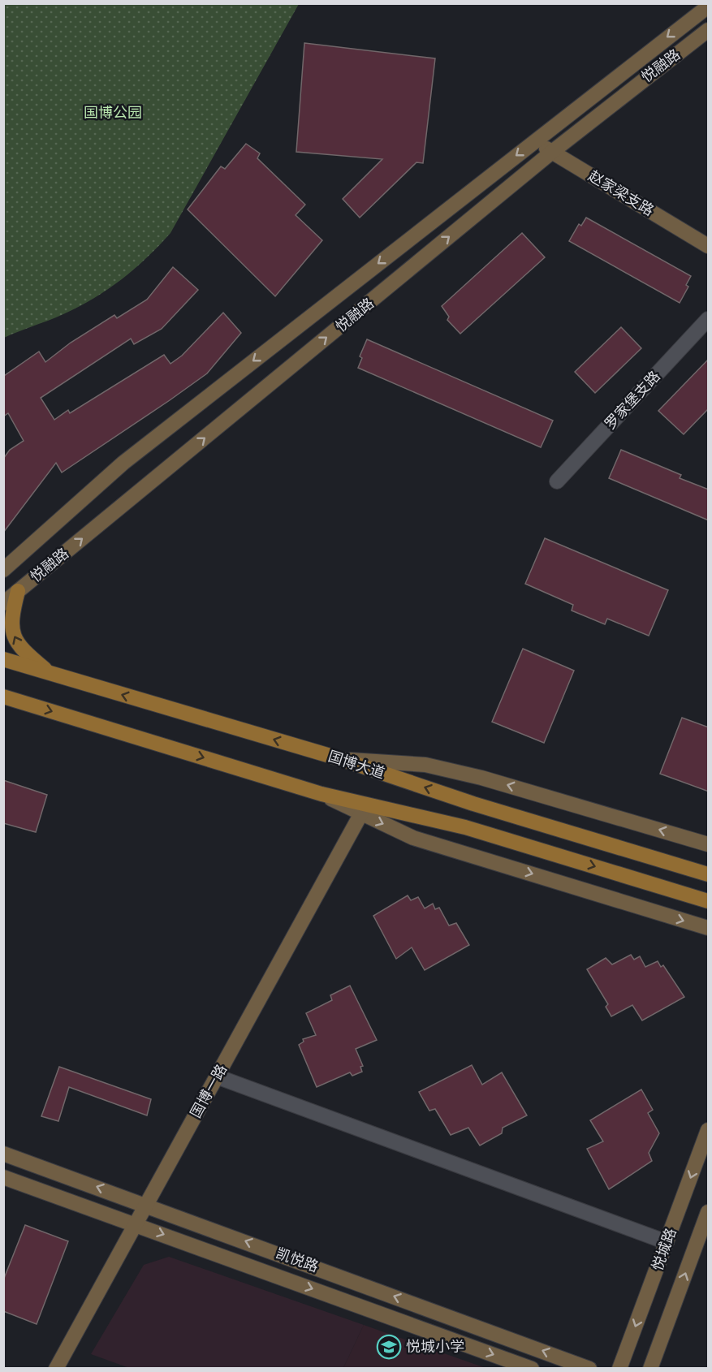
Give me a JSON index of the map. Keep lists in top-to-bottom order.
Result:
{
  "streets": {
    "main road": ["国博大道"],
    "street": [
      "悦融路",
      "赵家梁支路",
      "罗家堡支路",
      "国博一路",
      "悦城路",
      "凯悦路"
    ]
  },
  "crossings": [
    ["悦融路", "赵家梁支路"],
    ["国博一路", "凯悦路"]
  ],
  "parks": ["国博公园"],
  "places": {
    "school or university": ["悦城小学"]
  }
}
